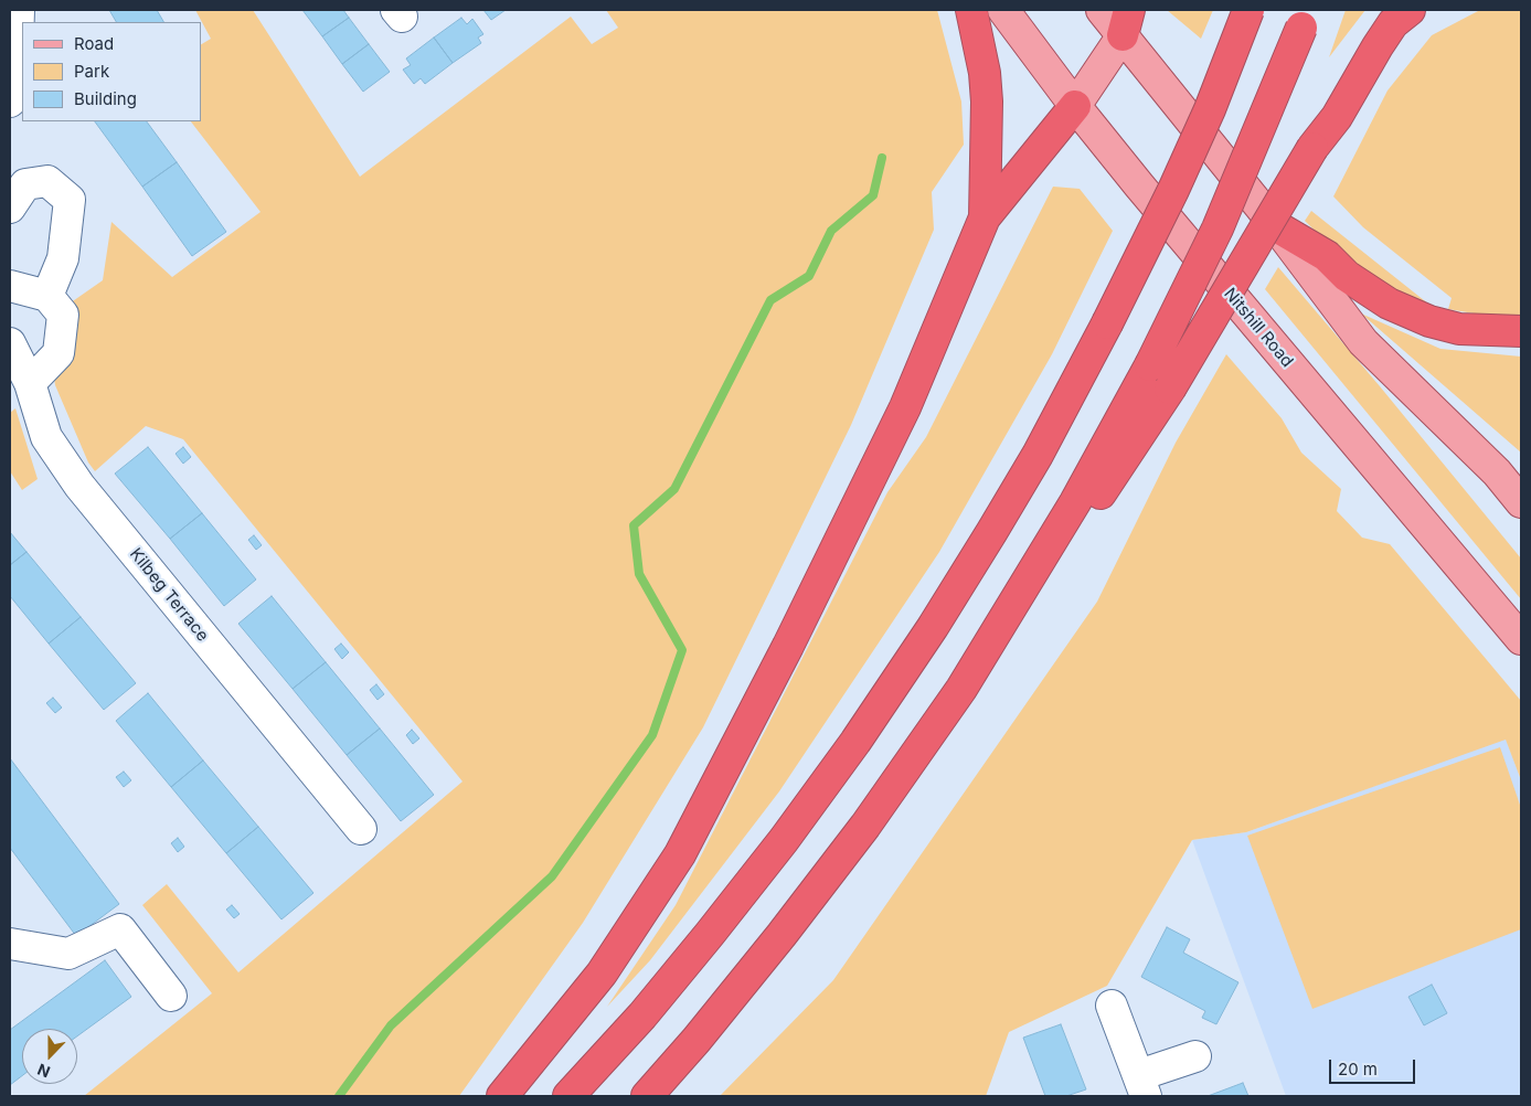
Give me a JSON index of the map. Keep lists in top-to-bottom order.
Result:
{
  "streets": {
    "main road": ["Nitshill Road"],
    "street": ["Kilbeg Terrace"]
  },
  "legend": ["Road", "Park", "Building"],
  "scale_bar": "20 m",
  "north": "bottom"
}
